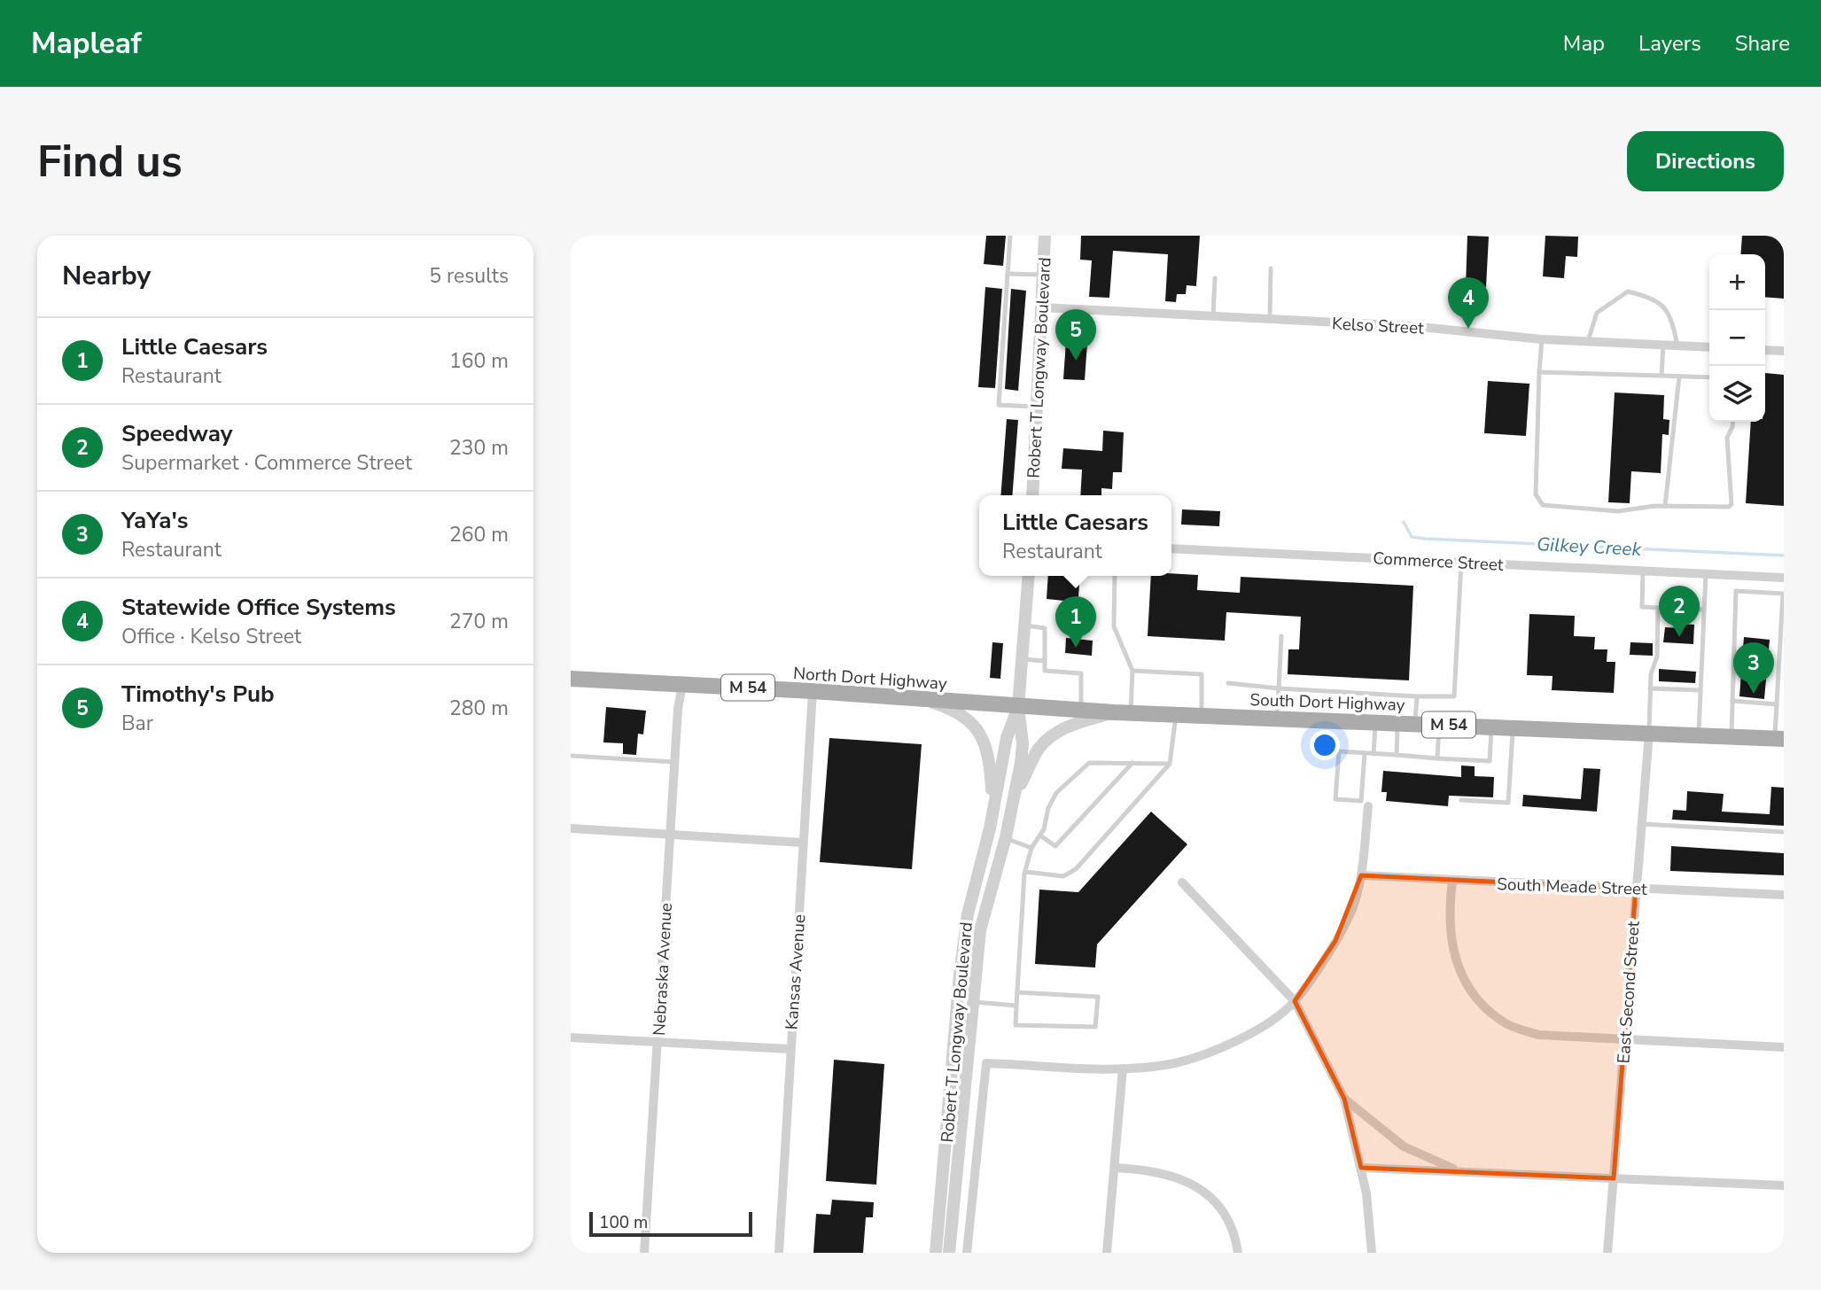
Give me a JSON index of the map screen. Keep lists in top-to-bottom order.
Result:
{
  "streets": {
    "main road": ["North Dort Highway", "M 54", "South Dort Highway"],
    "street": [
      "Kelso Street",
      "Robert T Longway Boulevard",
      "Commerce Street",
      "South Meade Street",
      "Nebraska Avenue",
      "Kansas Avenue",
      "East Second Street"
    ]
  },
  "crossings": [
    ["Kelso Street", "Robert T Longway Boulevard"],
    ["Robert T Longway Boulevard", "North Dort Highway"],
    ["Robert T Longway Boulevard", "South Dort Highway"],
    ["North Dort Highway", "South Dort Highway"],
    ["North Dort Highway", "Nebraska Avenue"],
    ["North Dort Highway", "Kansas Avenue"],
    ["South Dort Highway", "East Second Street"],
    ["South Meade Street", "East Second Street"]
  ],
  "water": ["Gilkey Creek"],
  "scale_bar": "100 m",
  "page": {
    "header": "Mapleaf",
    "nav": ["Map", "Layers", "Share"],
    "buttons": "Directions",
    "title": "Find us",
    "heading": ["Nearby", "5 results"],
    "map_buttons": ["+", "−"],
    "pins": [
      "4",
      "5",
      "2",
      "1",
      "3"
    ],
    "list": [
      {
        "mark": "1",
        "name": "Little Caesars",
        "note": "Restaurant",
        "value": "160 m"
      },
      {
        "mark": "2",
        "name": "Speedway",
        "note": "Supermarket · Commerce Street",
        "value": "230 m"
      },
      {
        "mark": "3",
        "name": "YaYa's",
        "note": "Restaurant",
        "value": "260 m"
      },
      {
        "mark": "4",
        "name": "Statewide Office Systems",
        "note": "Office · Kelso Street",
        "value": "270 m"
      },
      {
        "mark": "5",
        "name": "Timothy's Pub",
        "note": "Bar",
        "value": "280 m"
      }
    ],
    "popup": ["Little Caesars", "Restaurant"],
    "scale": "100 m"
  }
}
